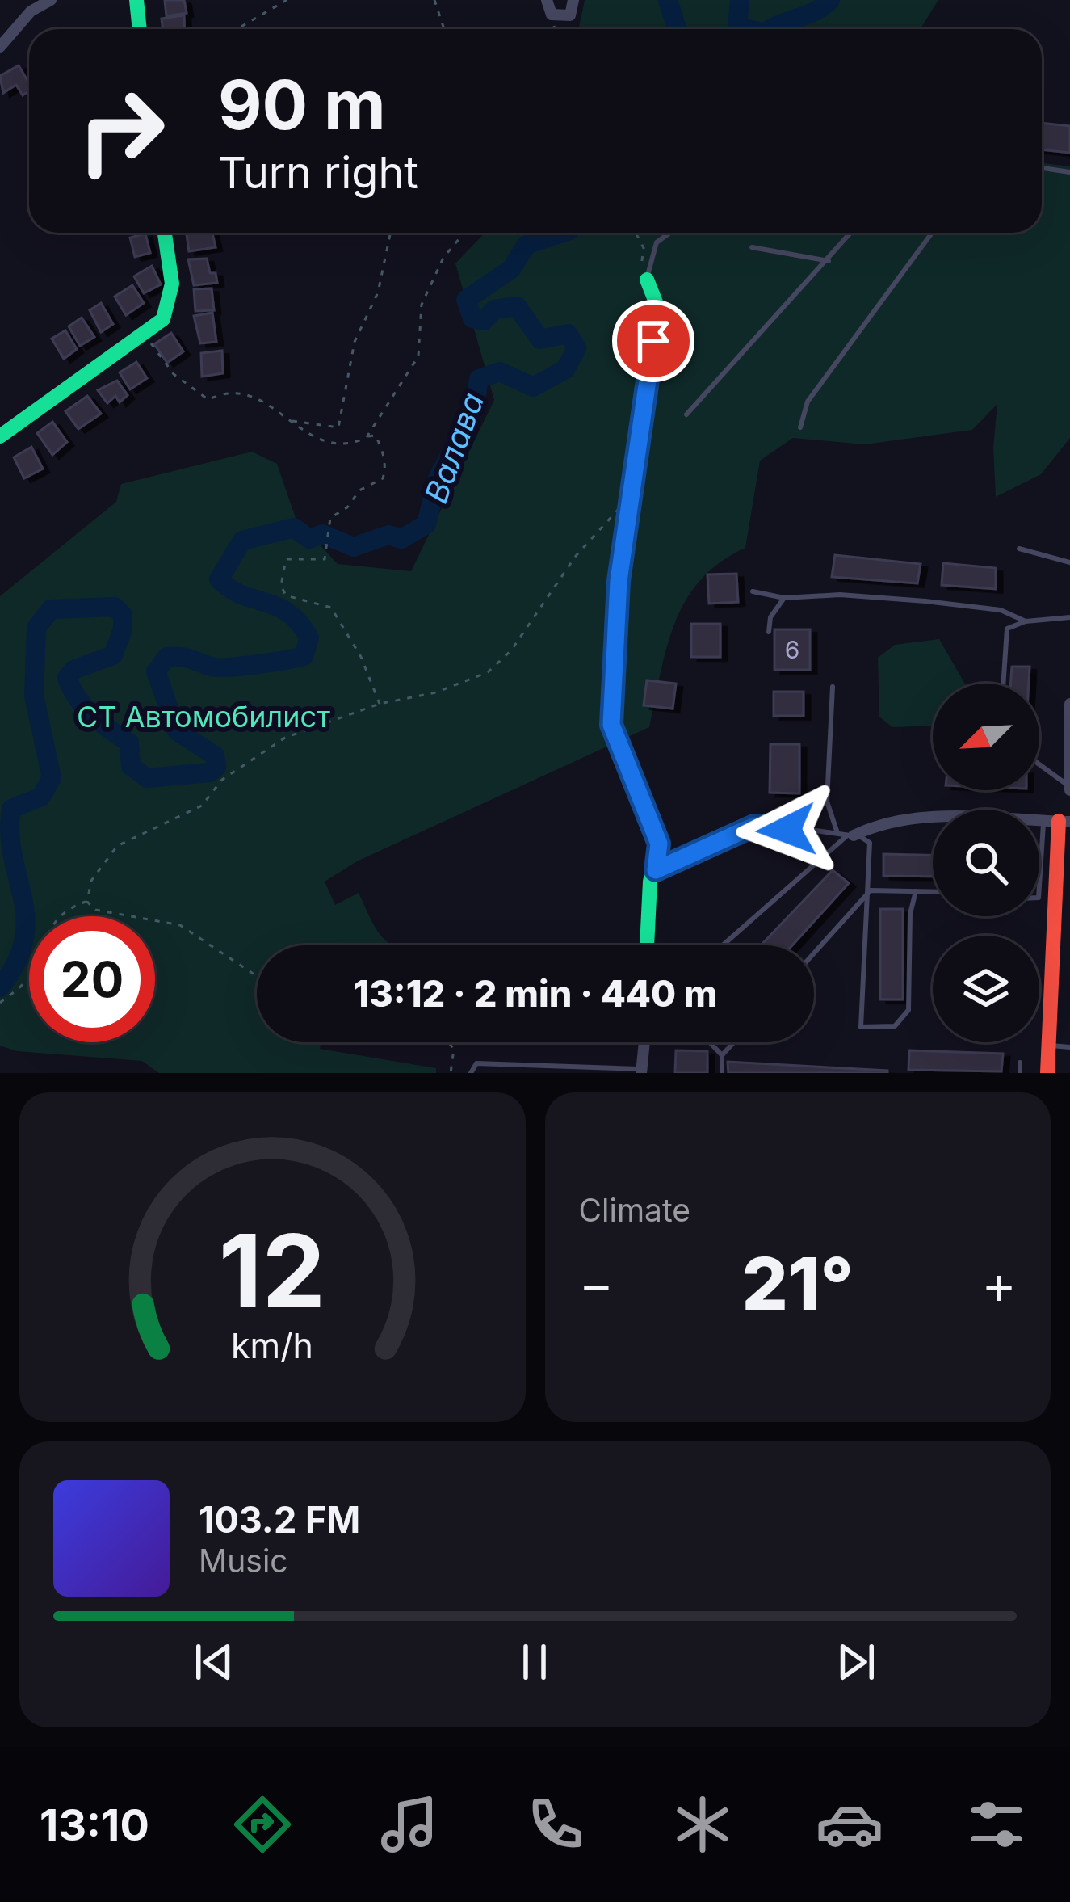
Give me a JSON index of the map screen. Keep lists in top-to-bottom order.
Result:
{
  "water": ["Валава"],
  "parks": ["СТ Автомобилист"],
  "house_numbers": ["6"],
  "north": "bottom left",
  "page": {
    "turn": ["90 m", "Turn right"],
    "limit": "20",
    "trip": "13:12 · 2 min · 440 m",
    "tile": "Climate",
    "heat": ["−", "21°", "+"],
    "song": ["103.2 FM", "Music"],
    "tabs": "13:10",
    "gauge": ["12", "km/h"]
  }
}
